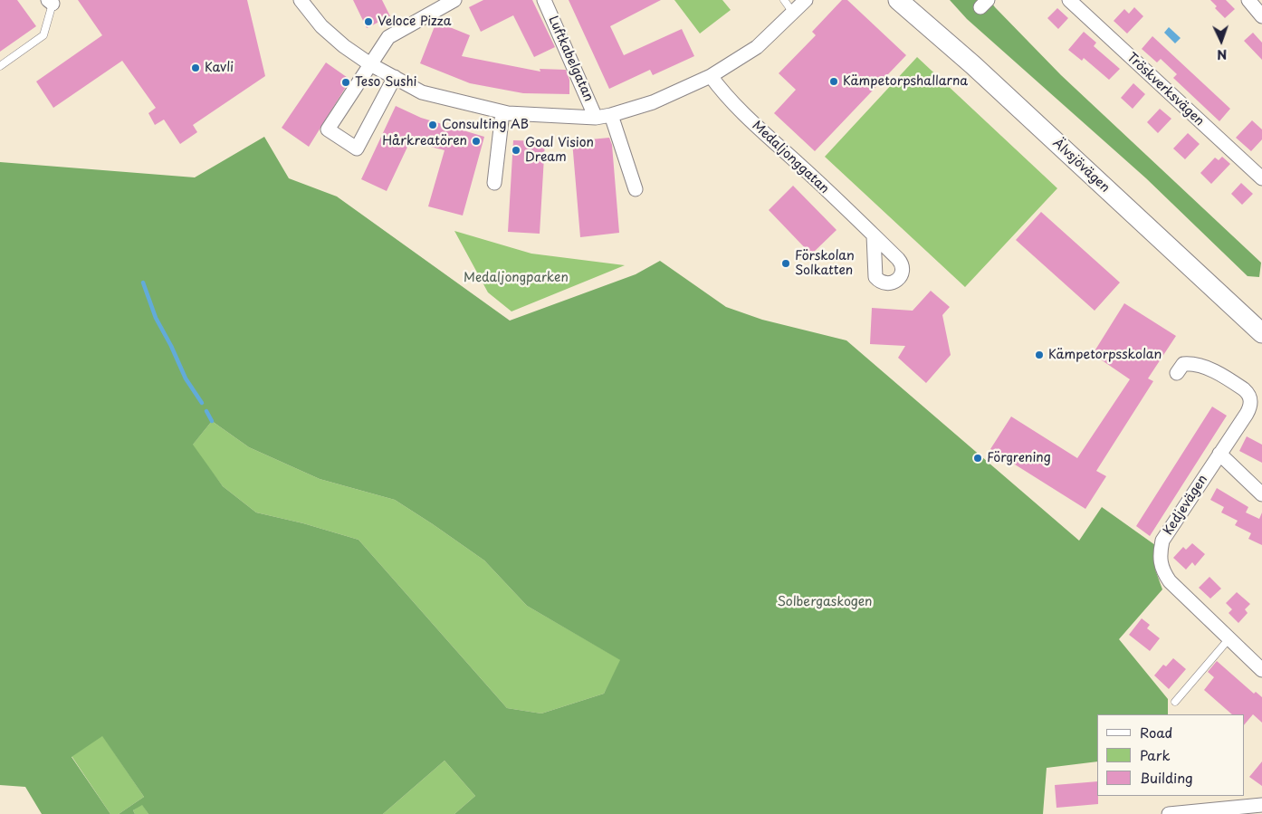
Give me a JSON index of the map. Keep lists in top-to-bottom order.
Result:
{
  "streets": {
    "main road": ["Älvsjövägen"],
    "street": [
      "Luftkabelgatan",
      "Tröskverksvägen",
      "Medaljonggatan",
      "Kedjevägen"
    ]
  },
  "parks": ["Medaljongparken", "Solbergaskogen"],
  "places": [
    "Veloce Pizza",
    "Kavli",
    "Kämpetorpshallarna",
    "Teso Sushi",
    "Consulting AB",
    "Hårkreatören",
    "Goal Vision Dream",
    "Förskolan Solkatten",
    "Kämpetorpsskolan",
    "Förgrening"
  ],
  "legend": ["Road", "Park", "Building"],
  "north": "bottom"
}
